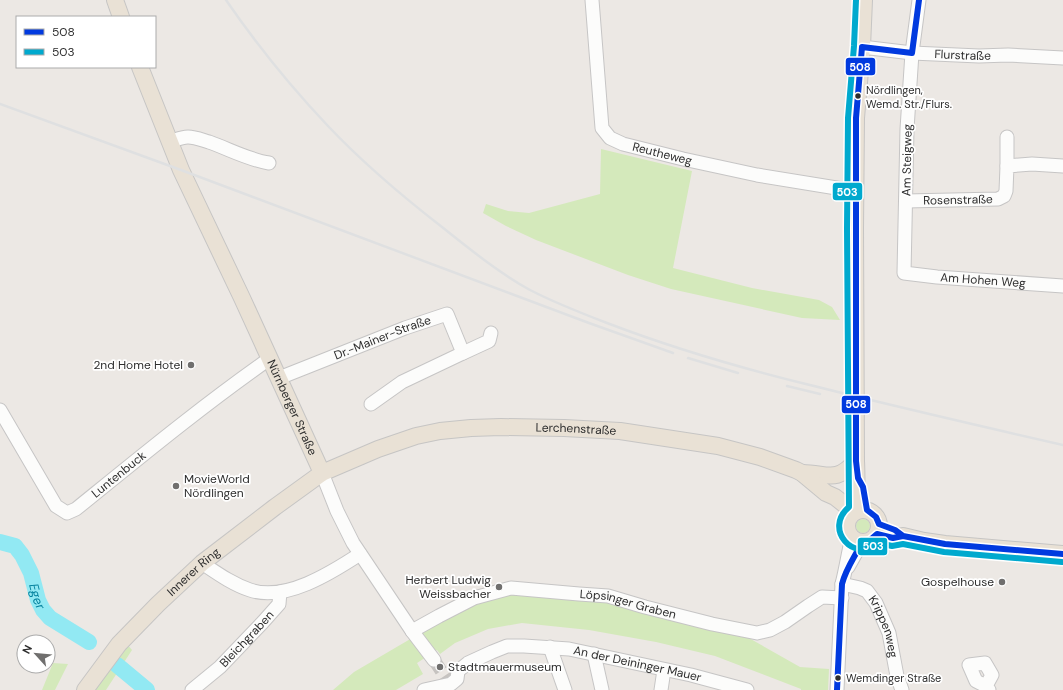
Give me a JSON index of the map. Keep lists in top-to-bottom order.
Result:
{
  "streets": {
    "main road": ["Nürnberger Straße", "Lerchenstraße", "Innerer Ring"],
    "street": [
      "Flurstraße",
      "Reutheweg",
      "Am Steigweg",
      "Rosenstraße",
      "Am Hohen Weg",
      "Dr.-Mainer-Straße",
      "Luntenbuck",
      "Löpsinger Graben",
      "Krippenweg",
      "Bleichgraben",
      "An der Deininger Mauer"
    ]
  },
  "crossings": [
    ["Flurstraße", "Am Steigweg"],
    ["Am Steigweg", "Rosenstraße"],
    ["Am Steigweg", "Am Hohen Weg"],
    ["Dr.-Mainer-Straße", "Nürnberger Straße"],
    ["Nürnberger Straße", "Lerchenstraße"],
    ["Nürnberger Straße", "Luntenbuck"],
    ["Nürnberger Straße", "Innerer Ring"],
    ["Nürnberger Straße", "Löpsinger Graben"],
    ["Lerchenstraße", "Innerer Ring"]
  ],
  "water": ["Eger"],
  "places": [
    "Nördlingen, Wemd. Str./Flurs.",
    "2nd Home Hotel",
    "MovieWorld Nördlingen",
    "Gospelhouse",
    "Herbert Ludwig Weissbacher",
    "Stadtmauermuseum",
    "Wemdinger Straße"
  ],
  "lines": ["transit line 508", "transit line 503"],
  "legend": ["508", "503"],
  "north": "top left"
}
